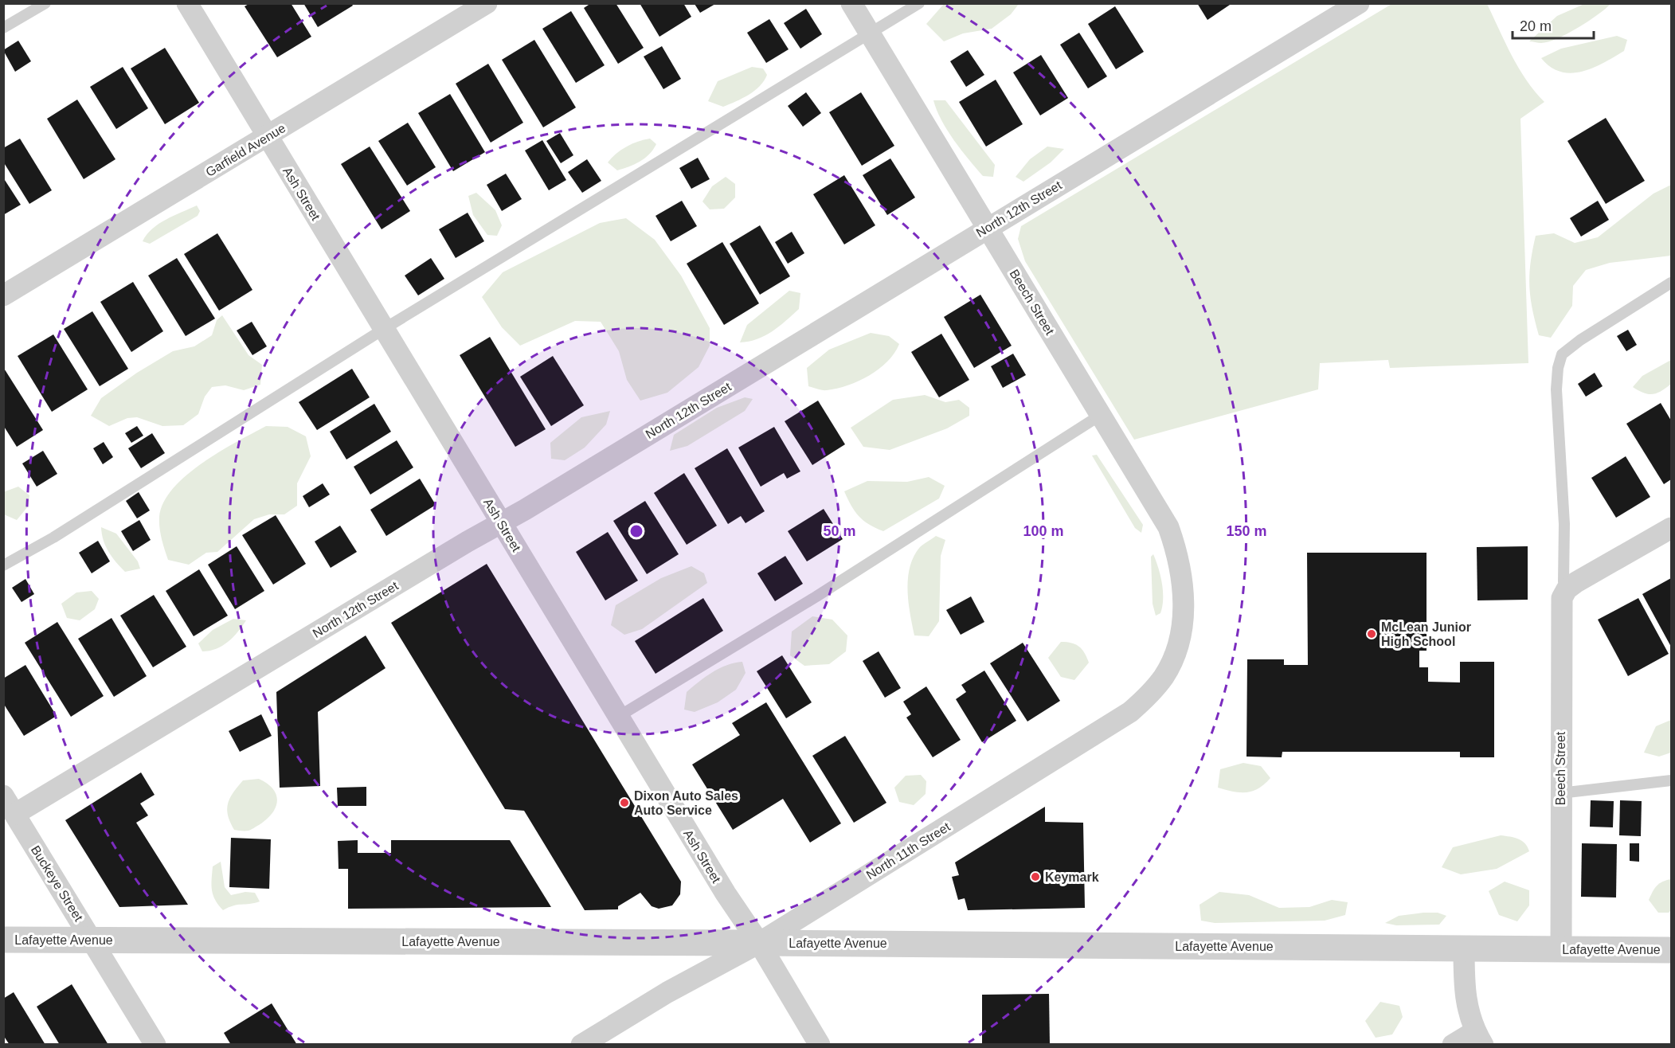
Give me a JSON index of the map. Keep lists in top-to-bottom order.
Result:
{
  "streets": {
    "street": [
      "Garfield Avenue",
      "Ash Street",
      "North 12th Street",
      "Beech Street",
      "North 11th Street",
      "Buckeye Street",
      "Lafayette Avenue"
    ]
  },
  "crossings": [
    ["Garfield Avenue", "Ash Street"],
    ["Ash Street", "North 12th Street"],
    ["Ash Street", "North 11th Street"],
    ["Ash Street", "Lafayette Avenue"],
    ["North 12th Street", "Beech Street"],
    ["North 12th Street", "Buckeye Street"],
    ["Beech Street", "North 11th Street"],
    ["Beech Street", "Lafayette Avenue"],
    ["North 11th Street", "Lafayette Avenue"],
    ["Buckeye Street", "Lafayette Avenue"]
  ],
  "places": ["McLean Junior High School", "Dixon Auto Sales Auto Service", "Keymark"],
  "scale_bar": "20 m",
  "rings": ["50 m", "100 m", "150 m"]
}
